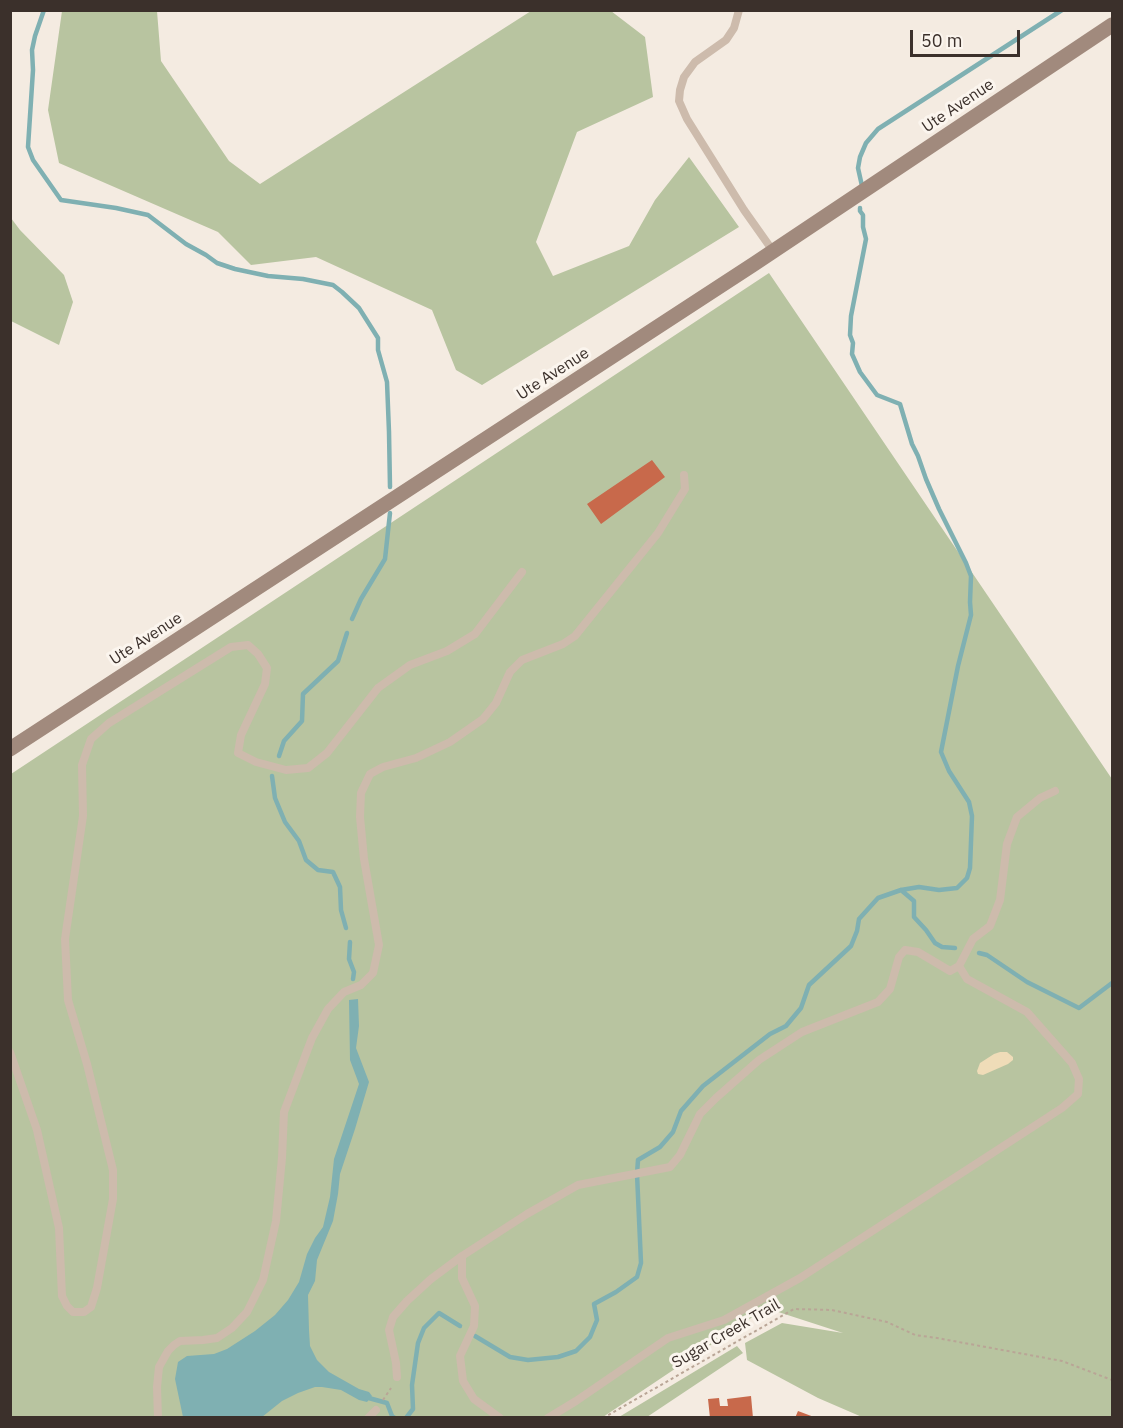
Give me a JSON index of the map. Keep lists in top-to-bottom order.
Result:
{
  "streets": {
    "main road": ["Ute Avenue"],
    "path": ["Sugar Creek Trail"]
  },
  "scale_bar": "50 m"
}
